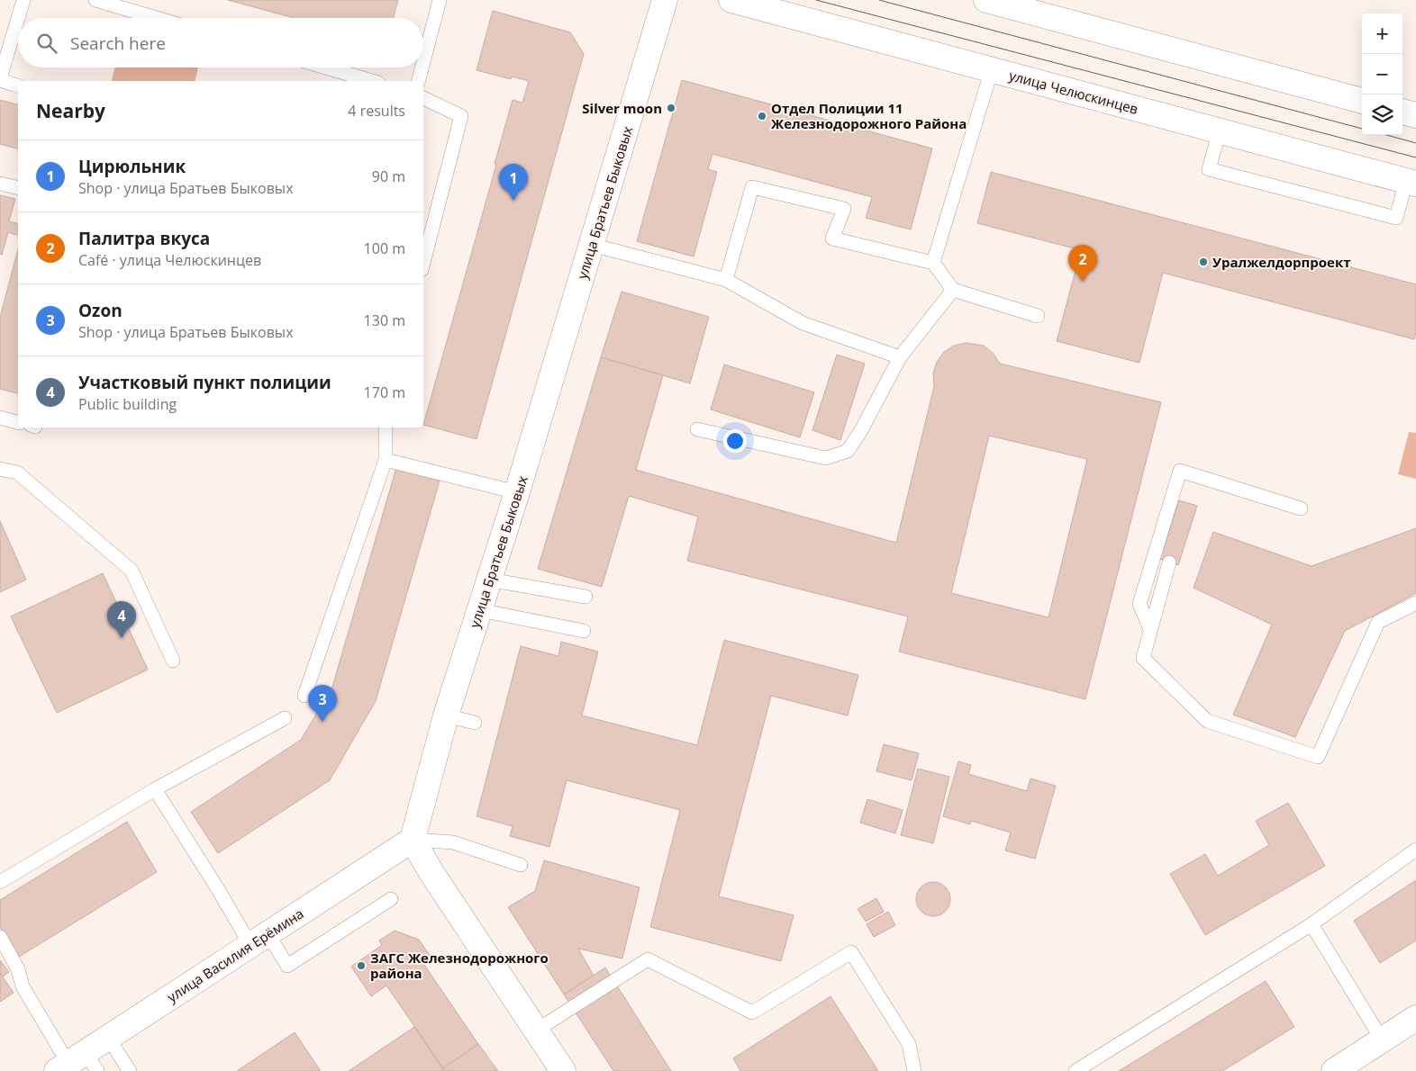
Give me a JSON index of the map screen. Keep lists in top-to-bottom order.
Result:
{
  "streets": {
    "street": ["улица Челюскинцев", "улица Братьев Быковых", "улица Василия Ерёмина"]
  },
  "crossings": [
    ["улица Братьев Быковых", "улица Василия Ерёмина"]
  ],
  "places": [
    "Silver moon",
    "Отдел Полиции 11 Железнодорожного Района",
    "Уралжелдорпроект",
    "ЗАГС Железнодорожного района"
  ],
  "page": {
    "map_buttons": ["+", "−"],
    "search": "Search here",
    "heading": ["Nearby", "4 results"],
    "list": [
      {
        "mark": "1",
        "name": "Цирюльник",
        "note": "Shop · улица Братьев Быковых",
        "value": "90 m"
      },
      {
        "mark": "2",
        "name": "Палитра вкуса",
        "note": "Café · улица Челюскинцев",
        "value": "100 m"
      },
      {
        "mark": "3",
        "name": "Ozon",
        "note": "Shop · улица Братьев Быковых",
        "value": "130 m"
      },
      {
        "mark": "4",
        "name": "Участковый пункт полиции",
        "note": "Public building",
        "value": "170 m"
      }
    ],
    "pins": [
      "1",
      "2",
      "4",
      "3"
    ]
  }
}
